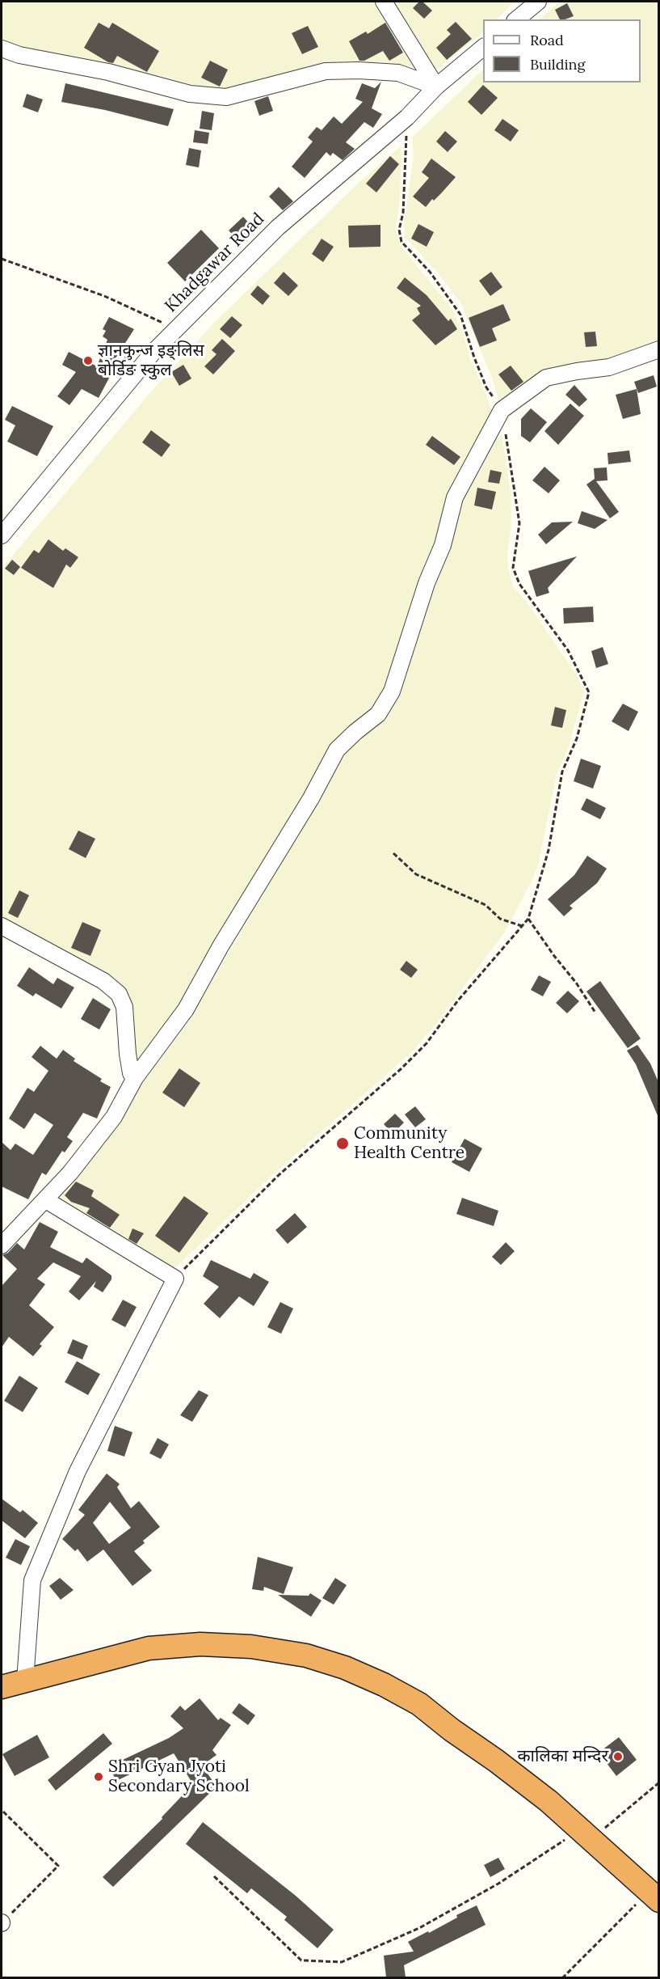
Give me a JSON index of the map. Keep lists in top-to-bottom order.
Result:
{
  "streets": {
    "street": ["Khadgawar Road"]
  },
  "places": [
    "ज्ञानकुन्ज इङ्लिस बोर्डिङ स्कुल",
    "Community Health Centre",
    "कालिका मन्दिर",
    "Shri Gyan Jyoti Secondary School"
  ],
  "legend": ["Road", "Building"]
}
